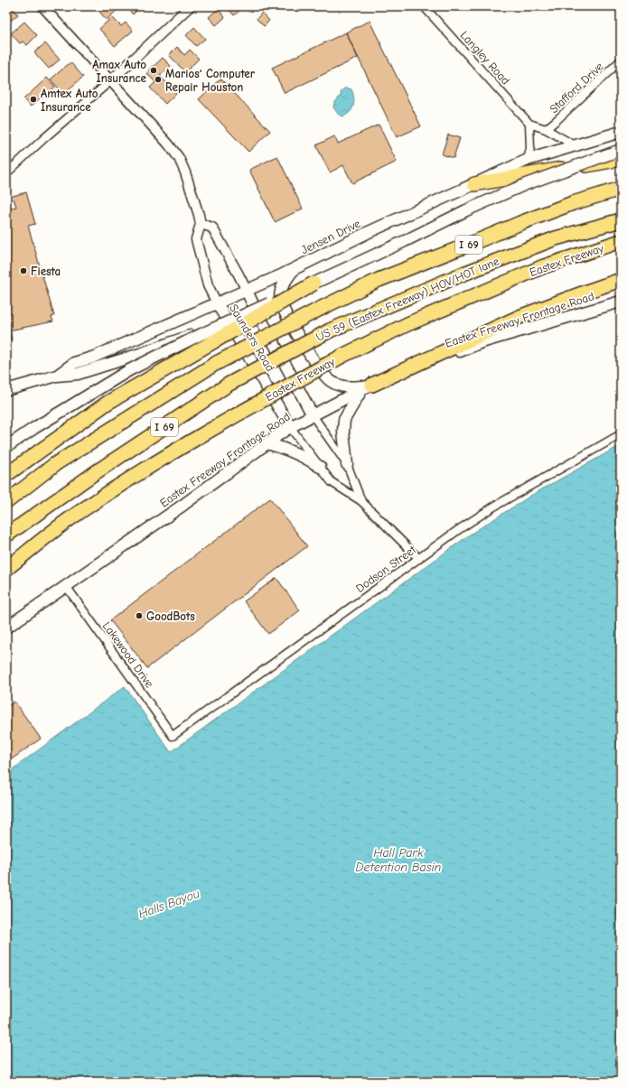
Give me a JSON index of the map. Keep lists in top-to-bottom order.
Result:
{
  "streets": {
    "highway": ["I 69", "Eastex Freeway", "US 59 (Eastex Freeway) HOV/HOT lane"],
    "main road": ["Jensen Drive", "Eastex Freeway Frontage Road", "Saunders Road"],
    "street": [
      "Langley Road",
      "Stafford Drive",
      "Dodson Street",
      "Lakewood Drive"
    ]
  },
  "crossings": [
    ["Langley Road", "Stafford Drive"],
    ["Langley Road", "Jensen Drive"],
    ["Jensen Drive", "Saunders Road"],
    ["Eastex Freeway Frontage Road", "Saunders Road"],
    ["Eastex Freeway Frontage Road", "Lakewood Drive"],
    ["Saunders Road", "Dodson Street"],
    ["Dodson Street", "Lakewood Drive"]
  ],
  "water": ["Hall Park Detention Basin", "Halls Bayou"],
  "places": [
    "Amax Auto Insurance",
    "Marios' Computer Repair Houston",
    "Amtex Auto Insurance",
    "Fiesta",
    "GoodBots"
  ]
}
